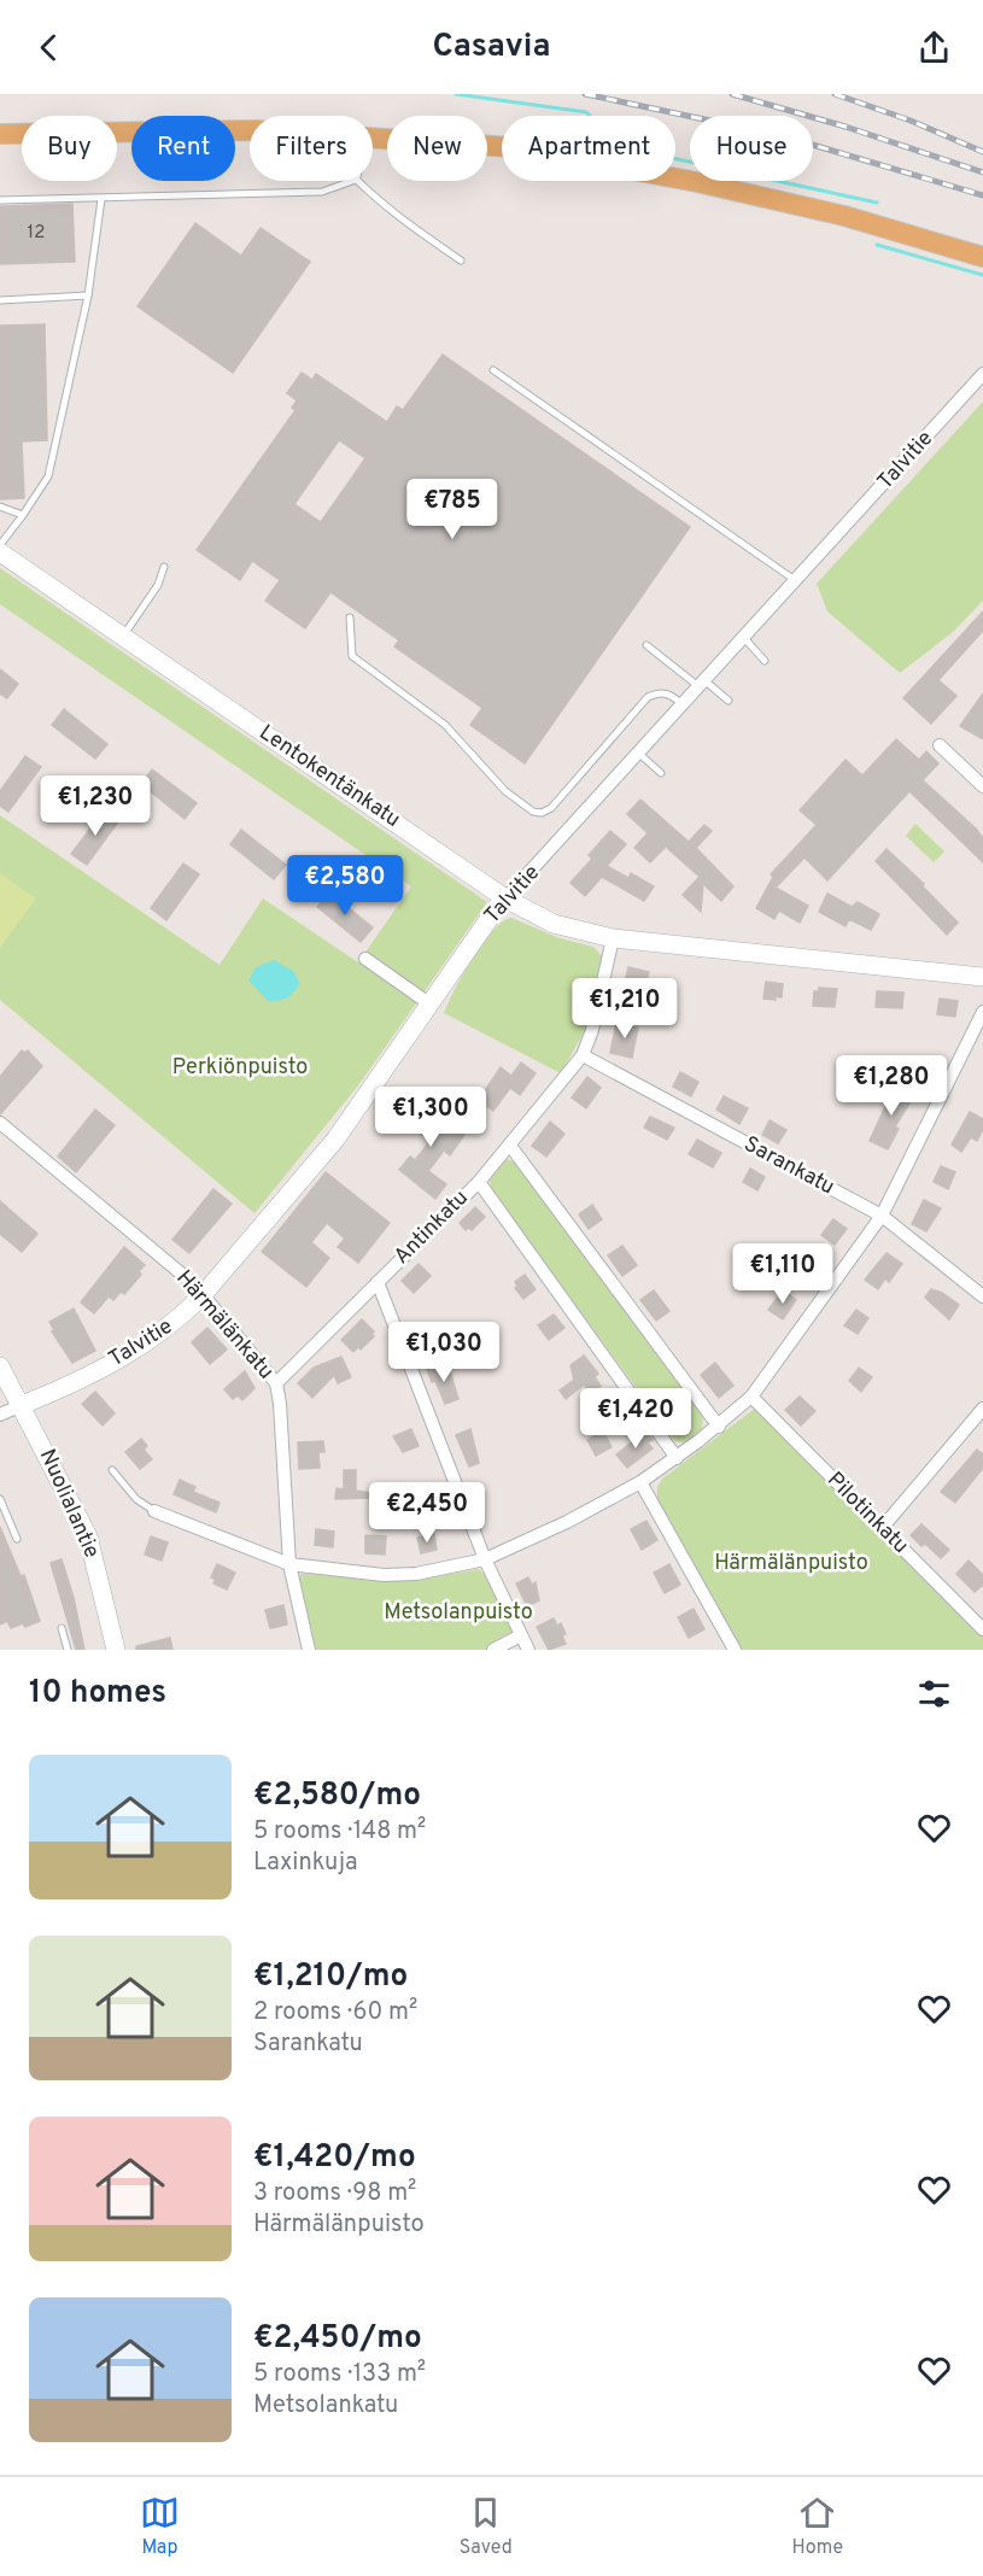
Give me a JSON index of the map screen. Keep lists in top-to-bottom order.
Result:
{
  "streets": {
    "street": [
      "Talvitie",
      "Lentokentänkatu",
      "Sarankatu",
      "Antinkatu",
      "Härmälänkatu",
      "Nuolialantie",
      "Pilotinkatu"
    ]
  },
  "crossings": [
    ["Talvitie", "Lentokentänkatu"],
    ["Talvitie", "Härmälänkatu"],
    ["Talvitie", "Nuolialantie"],
    ["Lentokentänkatu", "Antinkatu"],
    ["Sarankatu", "Antinkatu"],
    ["Antinkatu", "Härmälänkatu"]
  ],
  "parks": ["Perkiönpuisto", "Härmälänpuisto", "Metsolanpuisto"],
  "house_numbers": ["12"],
  "page": {
    "header": "Casavia",
    "chip": [
      "Buy",
      "Rent",
      "Filters",
      "New",
      "Apartment",
      "House"
    ],
    "price": [
      "€785",
      "€1,230",
      "€2,580",
      "€1,210",
      "€1,280",
      "€1,300",
      "€1,110",
      "€1,030",
      "€1,420",
      "€2,450"
    ],
    "heading": "10 homes",
    "list": [
      {
        "name": "€2,580/mo",
        "note": "5 rooms · 148 m² · Laxinkuja"
      },
      {
        "name": "€1,210/mo",
        "note": "2 rooms · 60 m² · Sarankatu"
      },
      {
        "name": "€1,420/mo",
        "note": "3 rooms · 98 m² · Härmälänpuisto"
      },
      {
        "name": "€2,450/mo",
        "note": "5 rooms · 133 m² · Metsolankatu"
      }
    ],
    "tabs": ["Map", "Saved", "Home"]
  }
}
